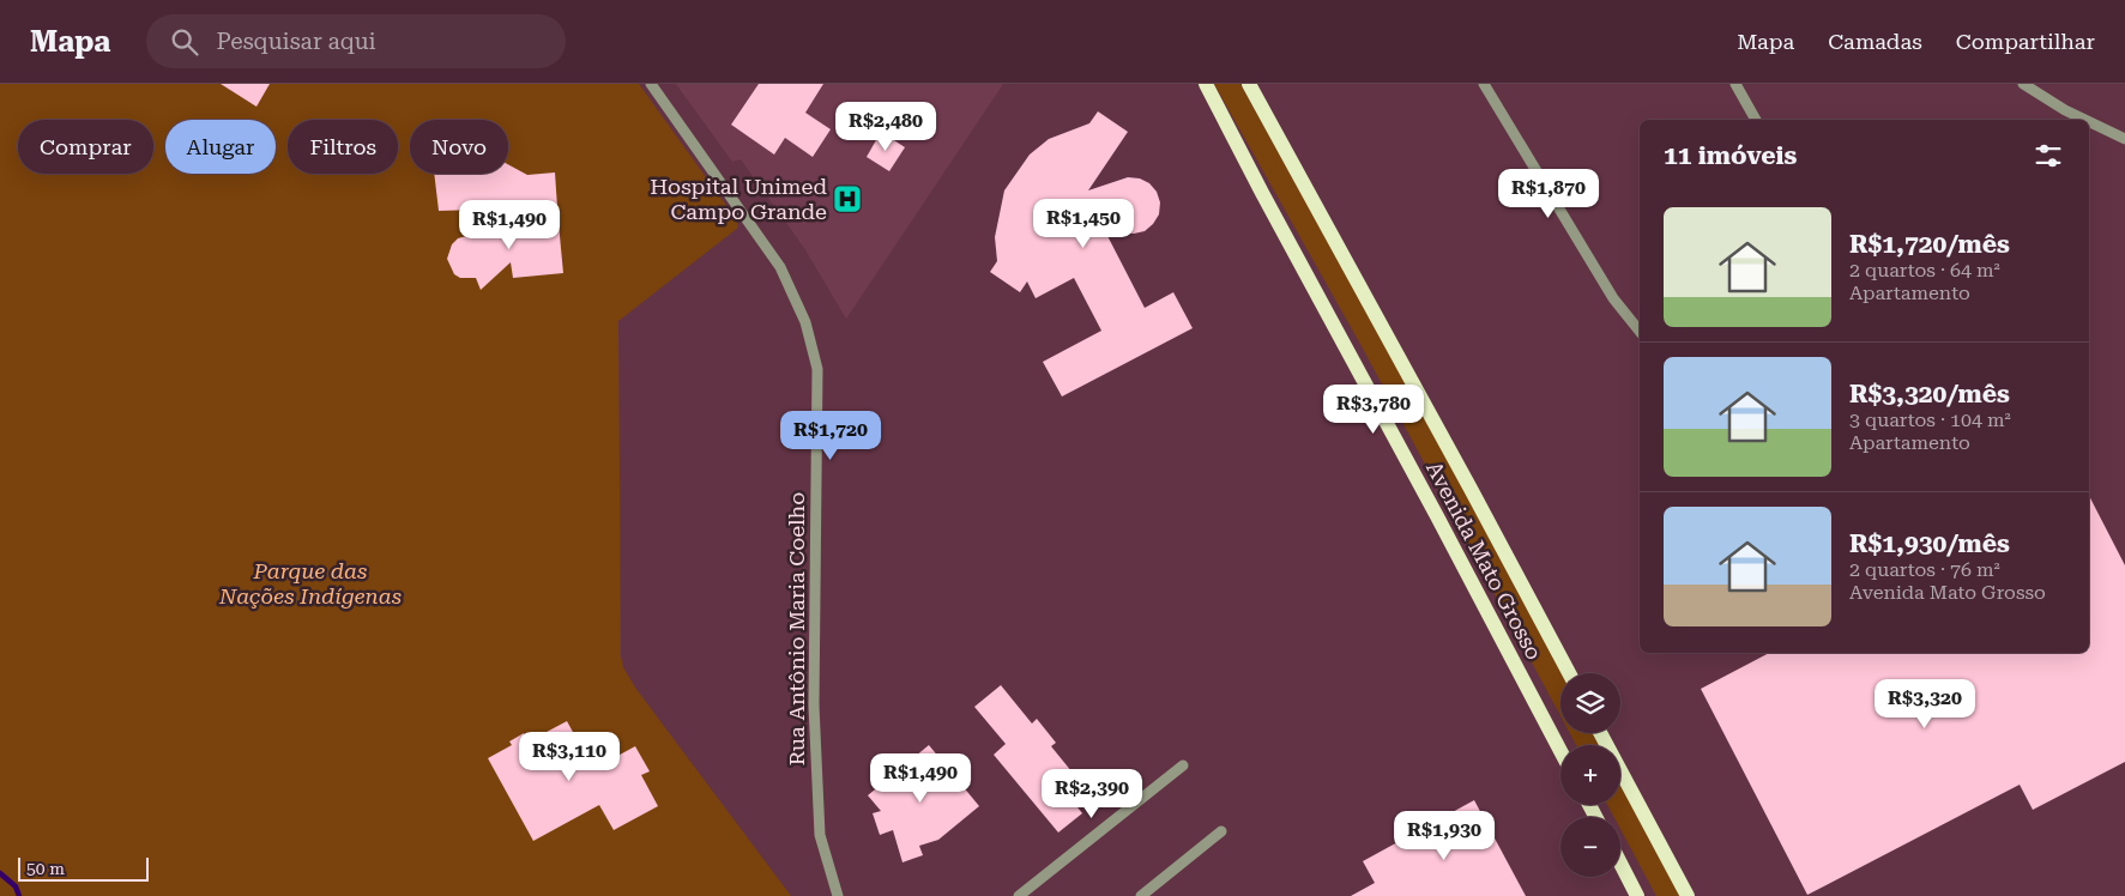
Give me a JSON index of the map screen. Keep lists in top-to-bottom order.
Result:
{
  "streets": {
    "main road": ["Avenida Mato Grosso"],
    "street": ["Rua Antônio Maria Coelho"]
  },
  "parks": ["Parque das Nações Indígenas"],
  "places": {
    "hospital": ["Hospital Unimed Campo Grande"]
  },
  "scale_bar": "50 m",
  "page": {
    "header": "Mapa",
    "search": "Pesquisar aqui",
    "nav": ["Mapa", "Camadas", "Compartilhar"],
    "price": [
      "R$2,480",
      "R$1,870",
      "R$1,450",
      "R$1,490",
      "R$3,780",
      "R$1,720",
      "R$3,320",
      "R$3,110",
      "R$1,490",
      "R$2,390",
      "R$1,930"
    ],
    "chip": [
      "Comprar",
      "Alugar",
      "Filtros",
      "Novo"
    ],
    "heading": "11 imóveis",
    "list": [
      {
        "name": "R$1,720/mês",
        "note": "2 quartos · 64 m² · Apartamento"
      },
      {
        "name": "R$3,320/mês",
        "note": "3 quartos · 104 m² · Apartamento"
      },
      {
        "name": "R$1,930/mês",
        "note": "2 quartos · 76 m² · Avenida Mato Grosso"
      }
    ],
    "map_buttons": ["+", "−"],
    "scale": "50 m"
  }
}
